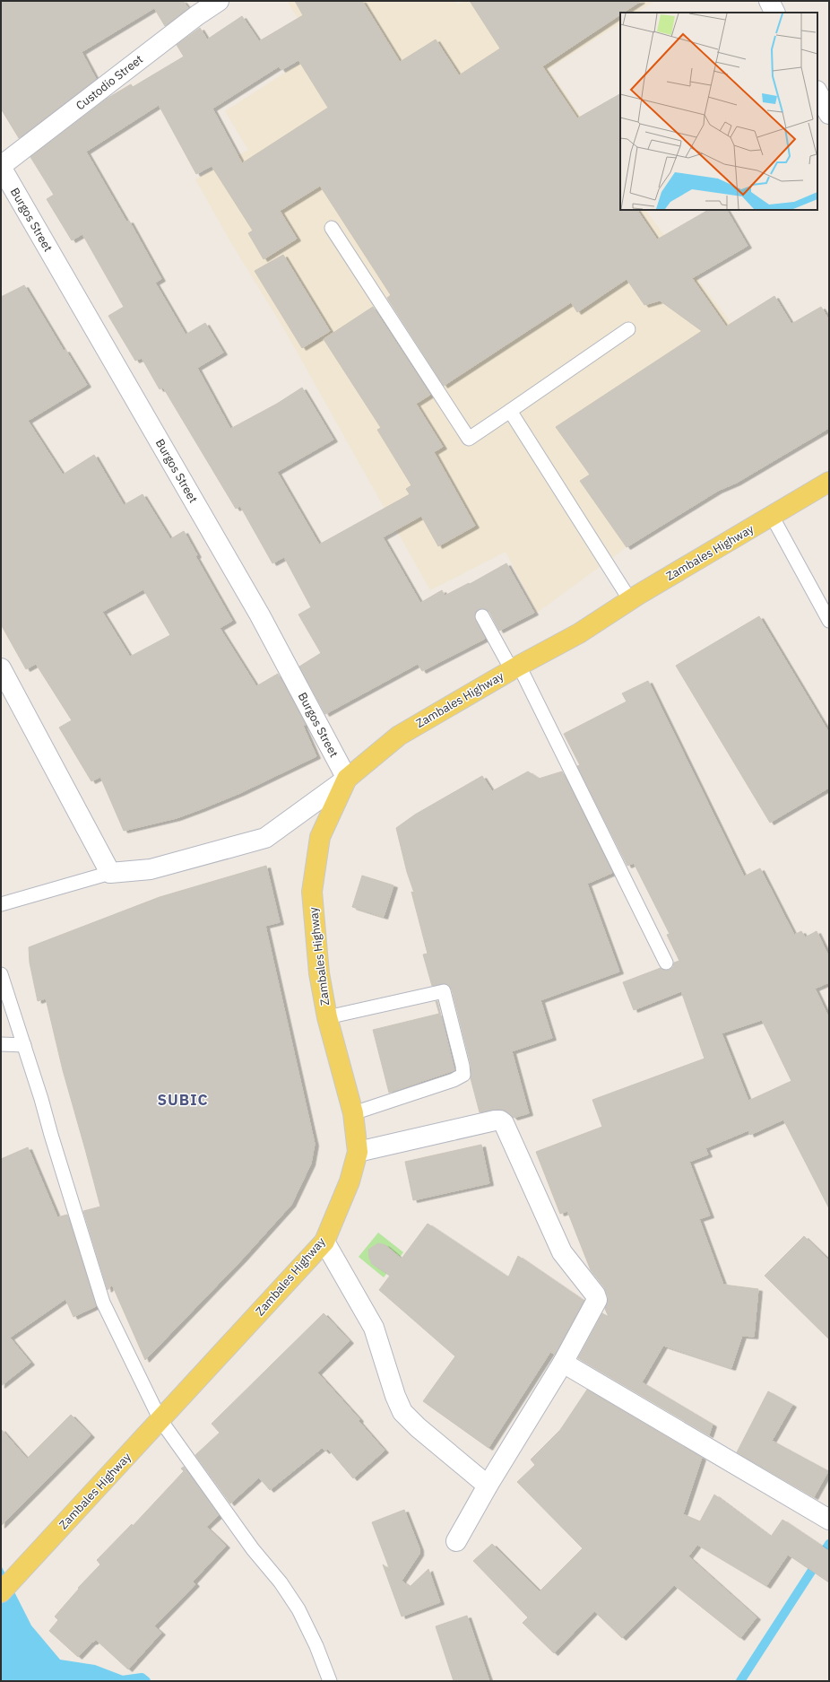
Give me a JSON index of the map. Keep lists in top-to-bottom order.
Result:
{
  "streets": {
    "main road": ["Zambales Highway"],
    "street": ["Custodio Street", "Burgos Street"]
  },
  "crossings": [
    ["Custodio Street", "Burgos Street"],
    ["Burgos Street", "Zambales Highway"]
  ],
  "districts": ["SUBIC"]
}
